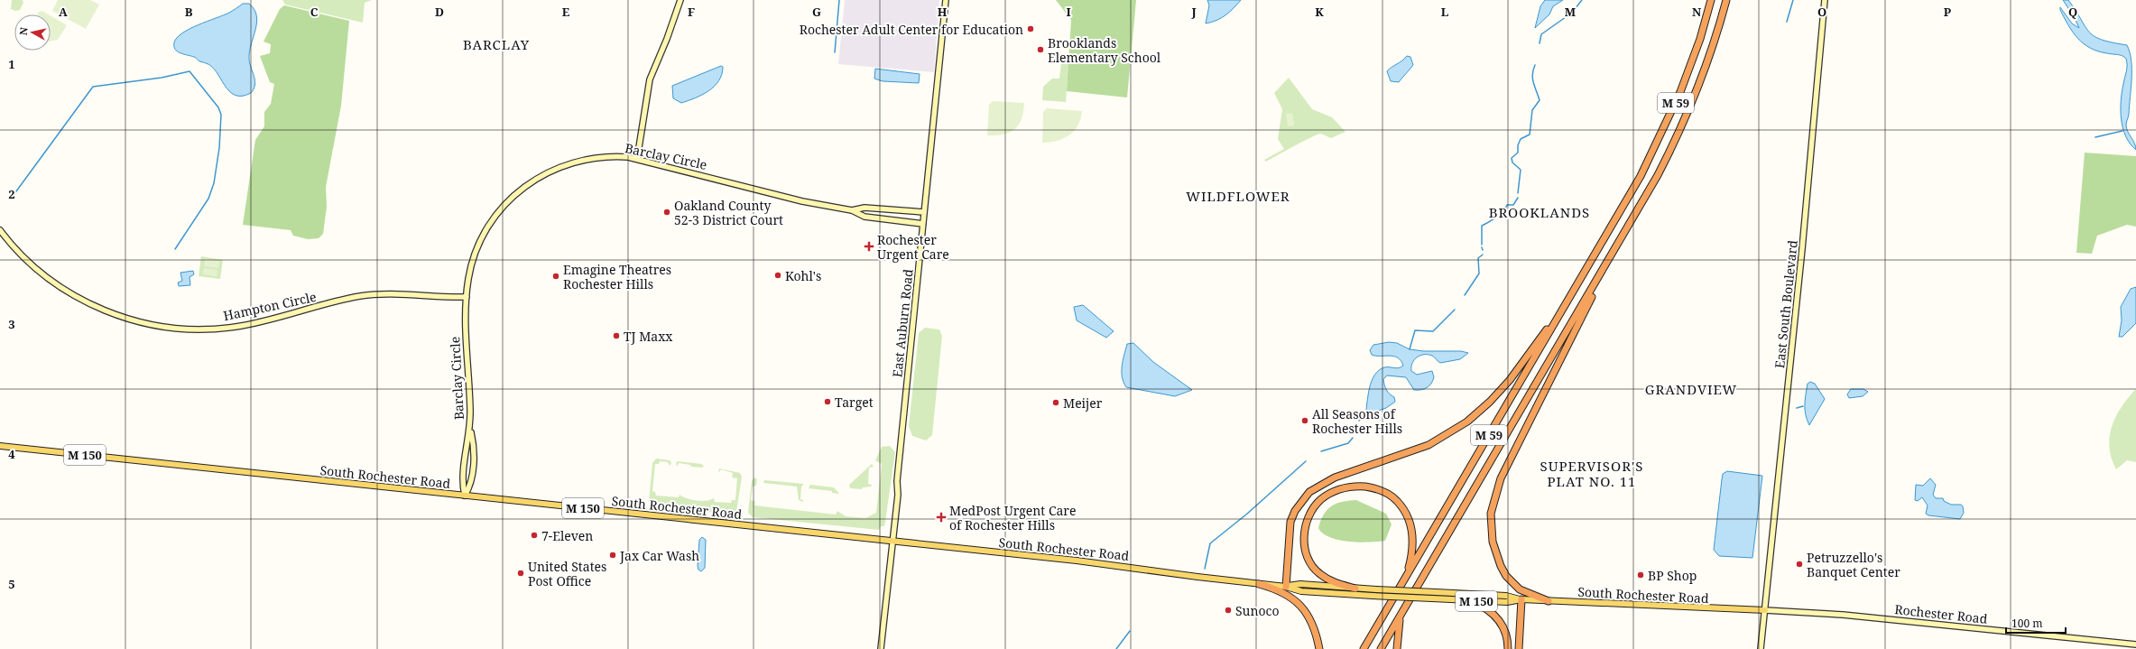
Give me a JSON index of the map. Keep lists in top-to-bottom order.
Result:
{
  "streets": {
    "highway": ["M 59"],
    "main road": ["M 150", "South Rochester Road"],
    "street": [
      "Barclay Circle",
      "East South Boulevard",
      "Hampton Circle",
      "East Auburn Road",
      "Rochester Road"
    ]
  },
  "crossings": [
    ["Barclay Circle", "Hampton Circle"],
    ["Barclay Circle", "East Auburn Road"],
    ["Barclay Circle", "South Rochester Road"],
    ["East South Boulevard", "South Rochester Road"],
    ["East South Boulevard", "Rochester Road"],
    ["East Auburn Road", "South Rochester Road"],
    ["South Rochester Road", "Rochester Road"]
  ],
  "districts": [
    "BARCLAY",
    "WILDFLOWER",
    "BROOKLANDS",
    "GRANDVIEW",
    "SUPERVISOR'S PLAT NO. 11"
  ],
  "places": {
    "other": [
      "Rochester Adult Center for Education",
      "Brooklands Elementary School",
      "Oakland County 52-3 District Court",
      "Kohl's",
      "Emagine Theatres Rochester Hills",
      "TJ Maxx",
      "Target",
      "Meijer",
      "All Seasons of Rochester Hills",
      "7-Eleven",
      "Jax Car Wash",
      "Petruzzello's Banquet Center",
      "United States Post Office",
      "BP Shop",
      "Sunoco"
    ],
    "health": ["Rochester Urgent Care", "MedPost Urgent Care of Rochester Hills"]
  },
  "scale_bar": "100 m",
  "north": "left",
  "grid": {
    "columns": [
      "A",
      "B",
      "C",
      "D",
      "E",
      "F",
      "G",
      "H",
      "I",
      "J",
      "K",
      "L",
      "M",
      "N",
      "O",
      "P",
      "Q"
    ],
    "rows": [
      "1",
      "2",
      "3",
      "4",
      "5"
    ]
  }
}
